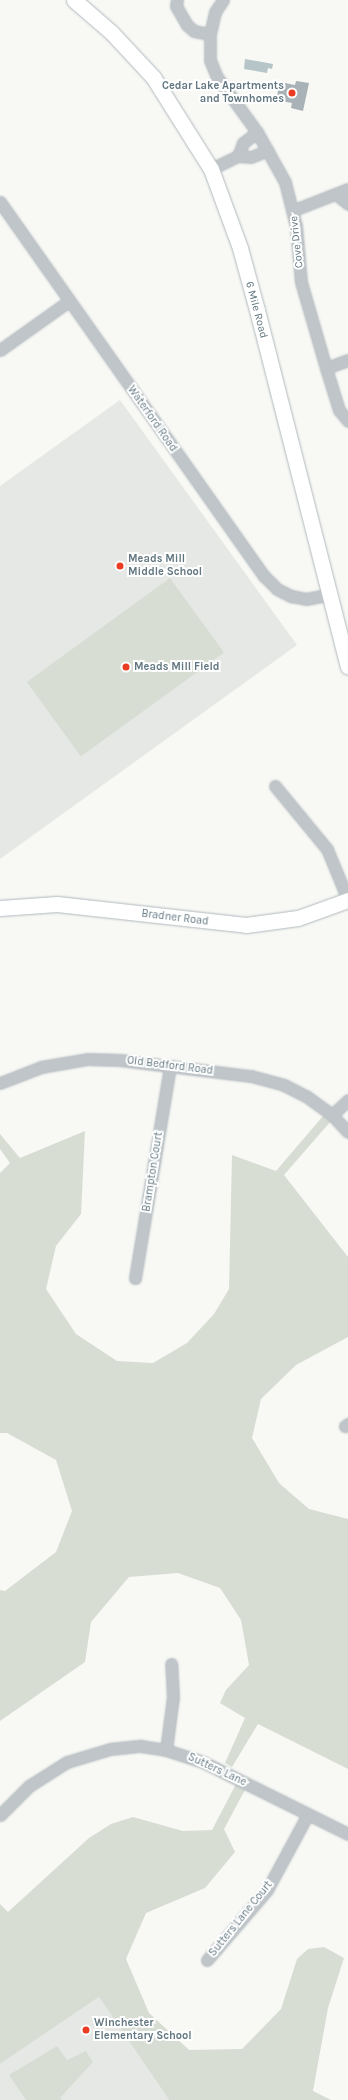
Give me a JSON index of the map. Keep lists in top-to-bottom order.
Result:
{
  "streets": {
    "street": [
      "Cove Drive",
      "6 Mile Road",
      "Waterford Road",
      "Bradner Road",
      "Old Bedford Road",
      "Brampton Court",
      "Sutters Lane",
      "Sutters Lane Court"
    ]
  },
  "crossings": [
    ["6 Mile Road", "Waterford Road"],
    ["Old Bedford Road", "Brampton Court"],
    ["Sutters Lane", "Sutters Lane Court"]
  ],
  "places": [
    "Cedar Lake Apartments and Townhomes",
    "Meads Mill Middle School",
    "Meads Mill Field",
    "Winchester Elementary School"
  ]
}
